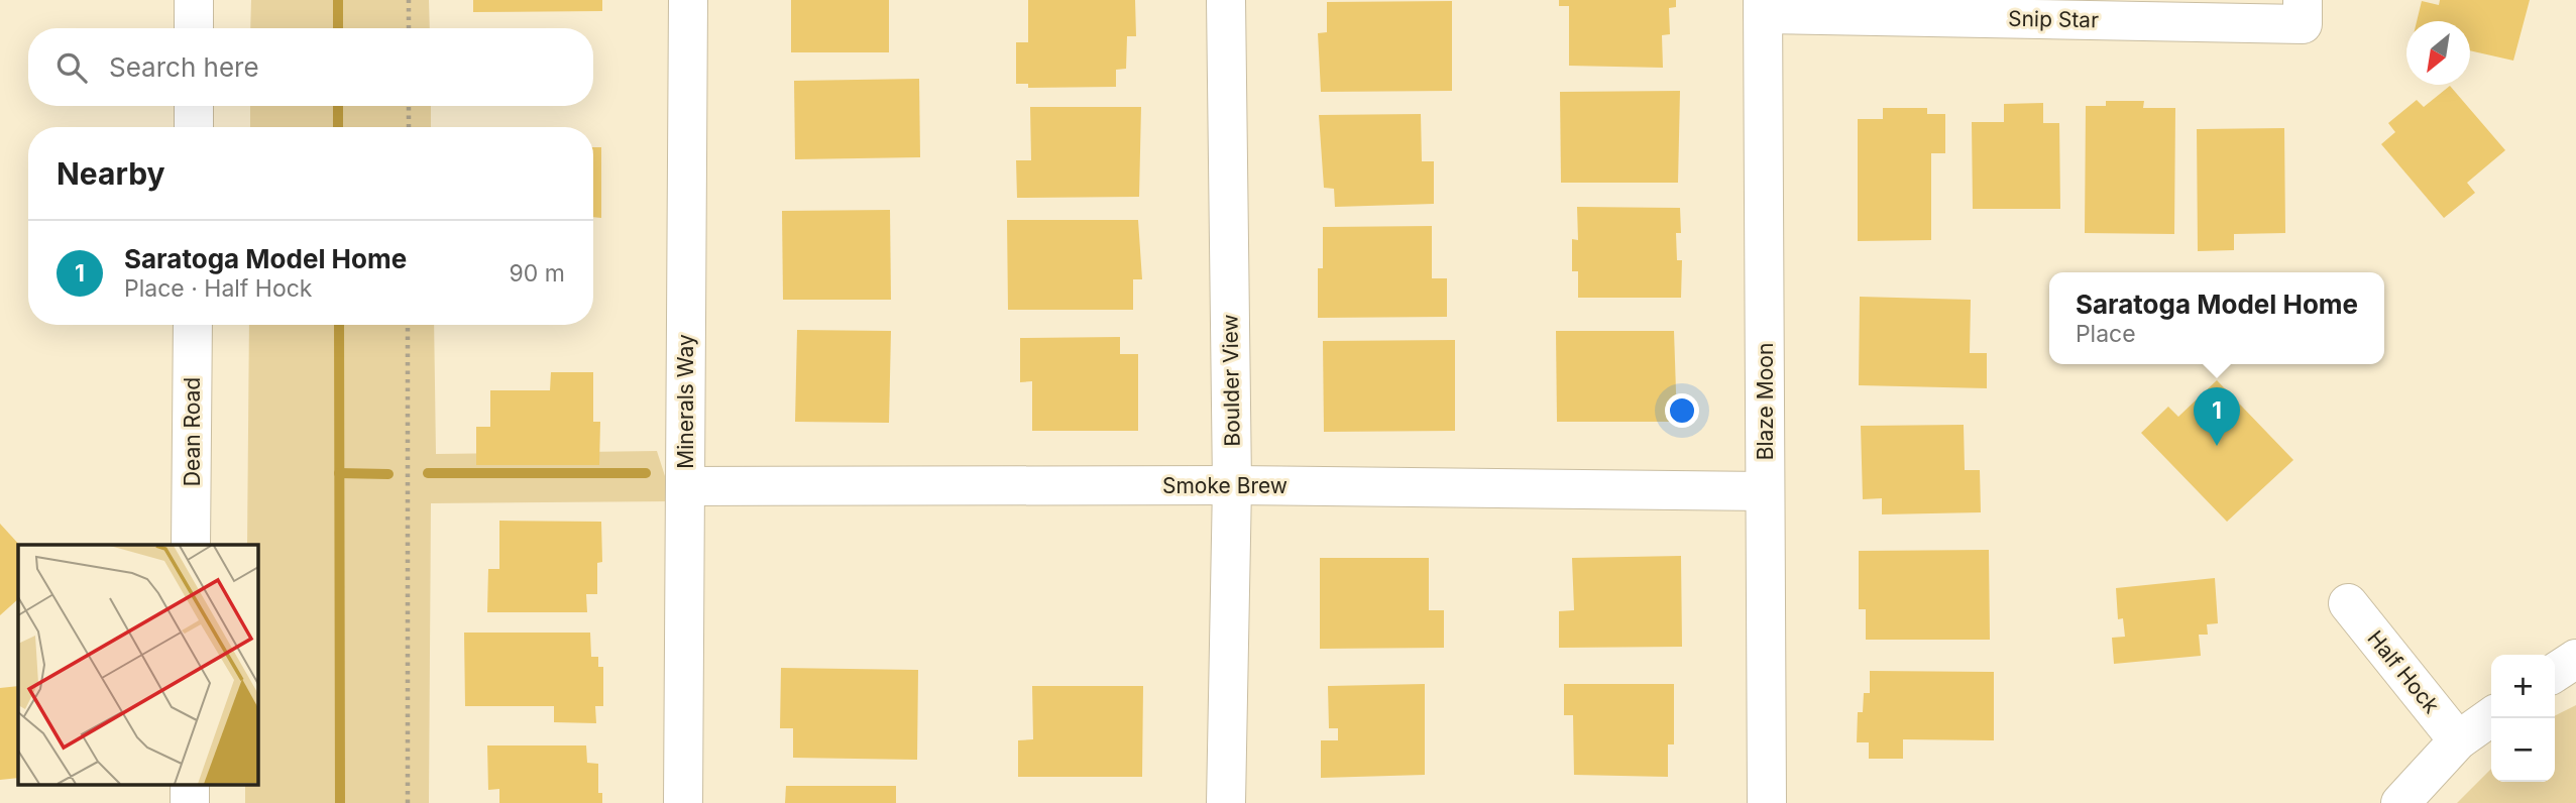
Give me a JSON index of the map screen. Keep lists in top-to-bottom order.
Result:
{
  "streets": {
    "street": [
      "Snip Star",
      "Boulder View",
      "Minerals Way",
      "Blaze Moon",
      "Dean Road",
      "Smoke Brew",
      "Half Hock"
    ]
  },
  "crossings": [
    ["Snip Star", "Blaze Moon"],
    ["Boulder View", "Smoke Brew"],
    ["Minerals Way", "Smoke Brew"],
    ["Blaze Moon", "Smoke Brew"]
  ],
  "north": "bottom left",
  "page": {
    "search": "Search here",
    "heading": "Nearby",
    "list": [
      {
        "mark": "1",
        "name": "Saratoga Model Home",
        "note": "Place · Half Hock",
        "value": "90 m"
      }
    ],
    "popup": ["Saratoga Model Home", "Place"],
    "pins": "1",
    "map_buttons": ["+", "−"]
  }
}
